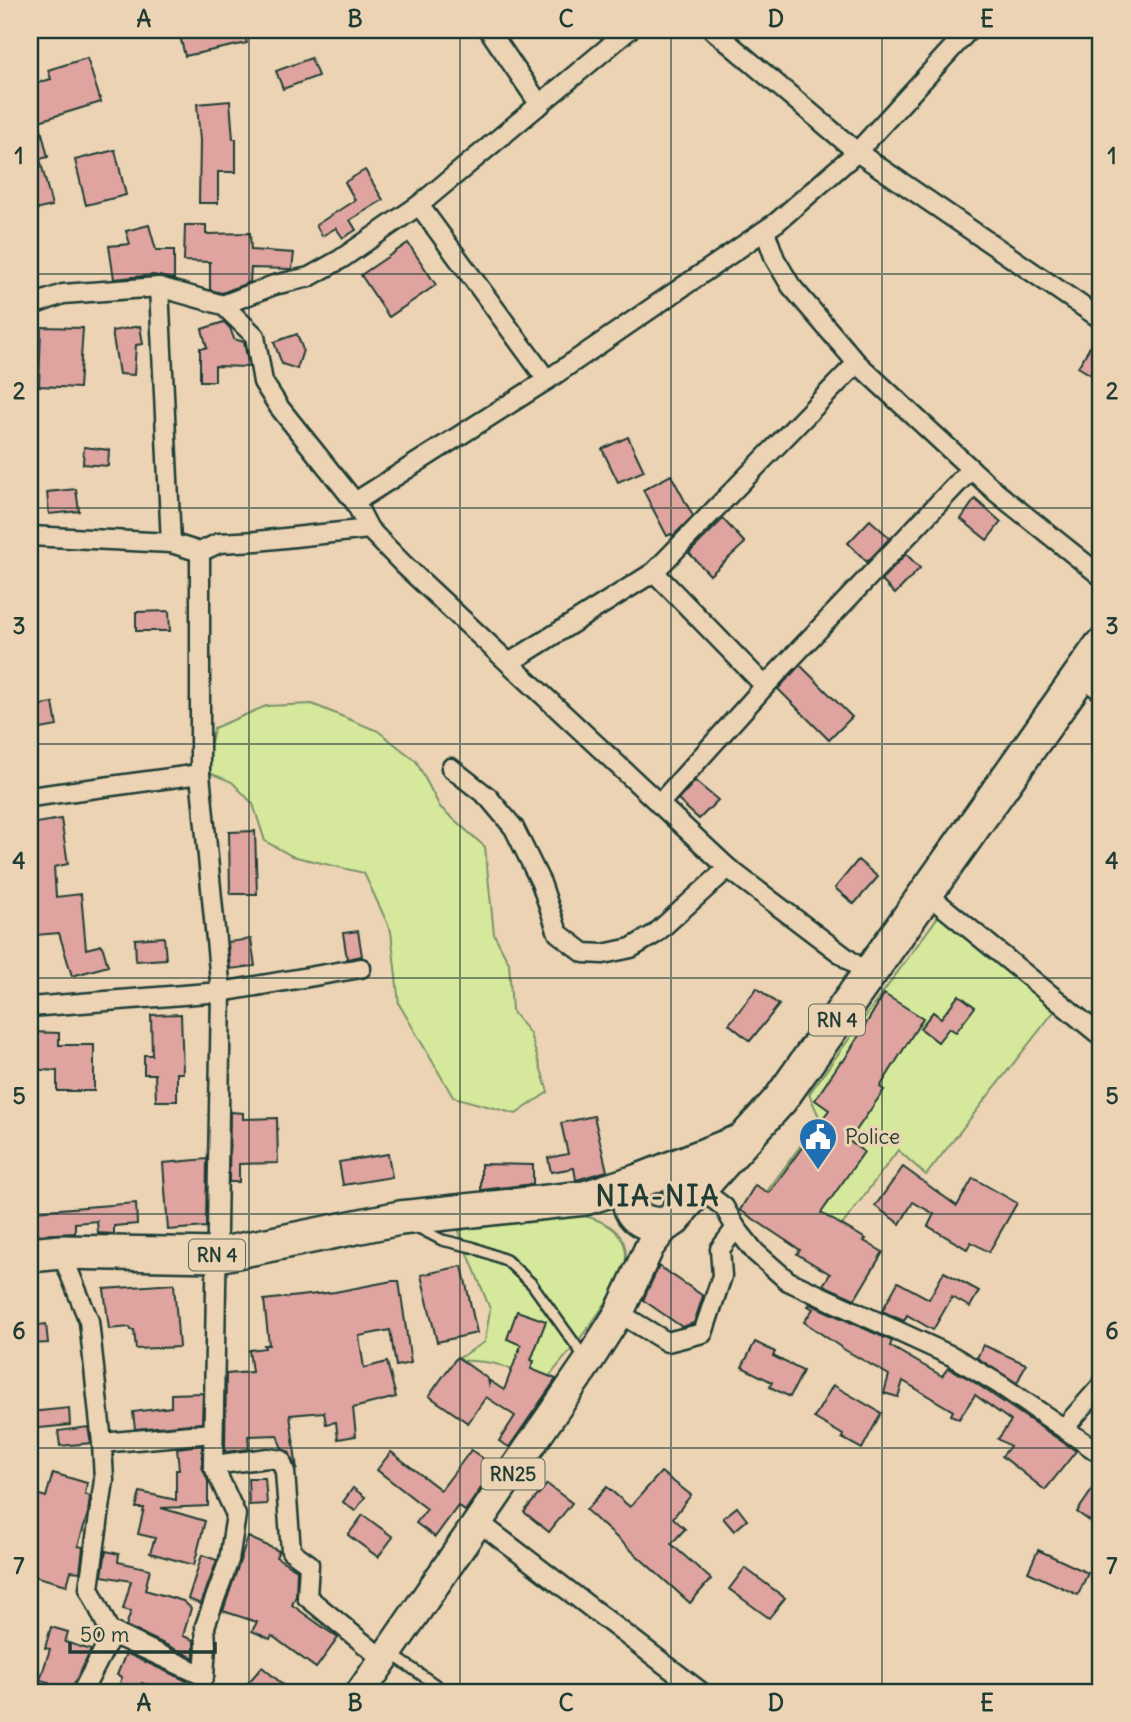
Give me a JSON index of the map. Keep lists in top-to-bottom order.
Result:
{
  "streets": {
    "highway": ["RN 4"],
    "main road": ["RN25"]
  },
  "crossings": [
    ["RN 4", "RN25"]
  ],
  "districts": ["NIA-NIA"],
  "places": {
    "public building": ["Police"]
  },
  "scale_bar": "50 m",
  "grid": {
    "columns": [
      "A",
      "B",
      "C",
      "D",
      "E"
    ],
    "rows": [
      "1",
      "2",
      "3",
      "4",
      "5",
      "6",
      "7"
    ]
  }
}
